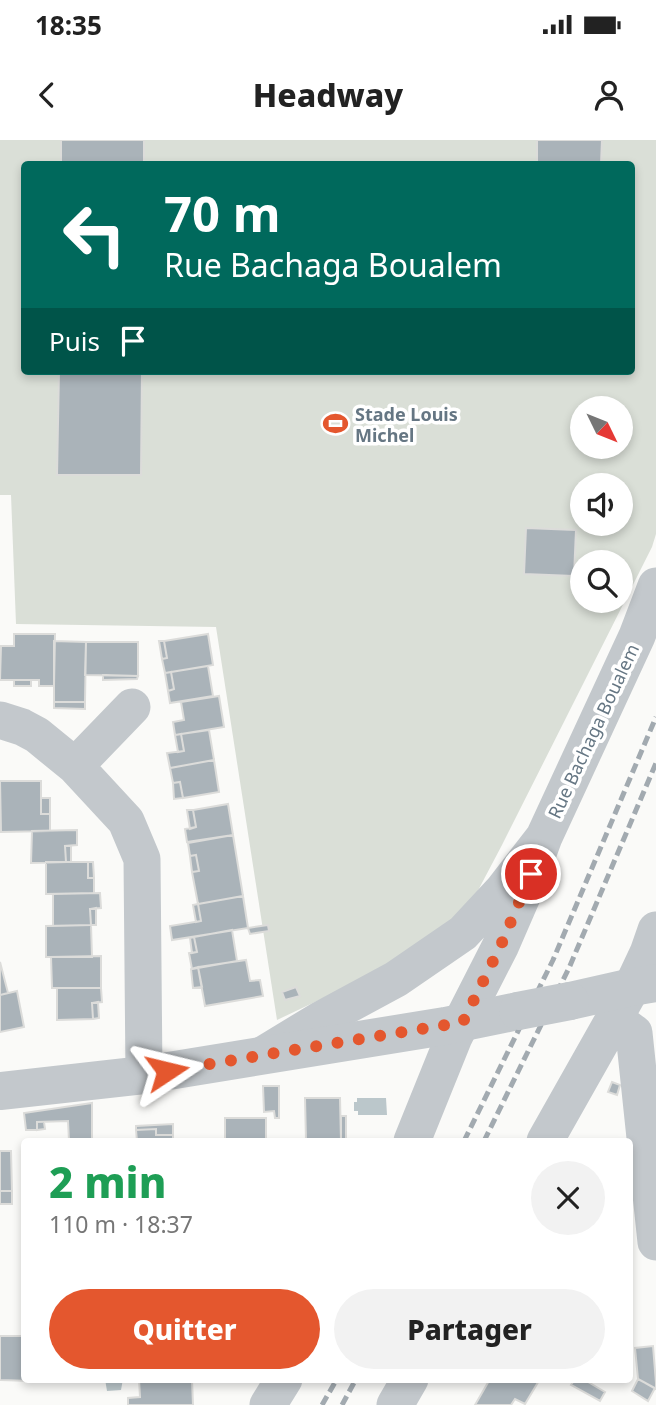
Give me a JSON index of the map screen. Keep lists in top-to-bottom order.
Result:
{
  "streets": {
    "street": ["Rue Bachaga Boualem"]
  },
  "places": {
    "sports": ["Stade Louis Michel"]
  },
  "north": "bottom right",
  "page": {
    "status": "18:35",
    "header": "Headway",
    "turn": ["70 m", "Rue Bachaga Boualem"],
    "then": "Puis",
    "heading": ["2 min", "110 m · 18:37"],
    "buttons": ["Quitter", "Partager"]
  }
}
